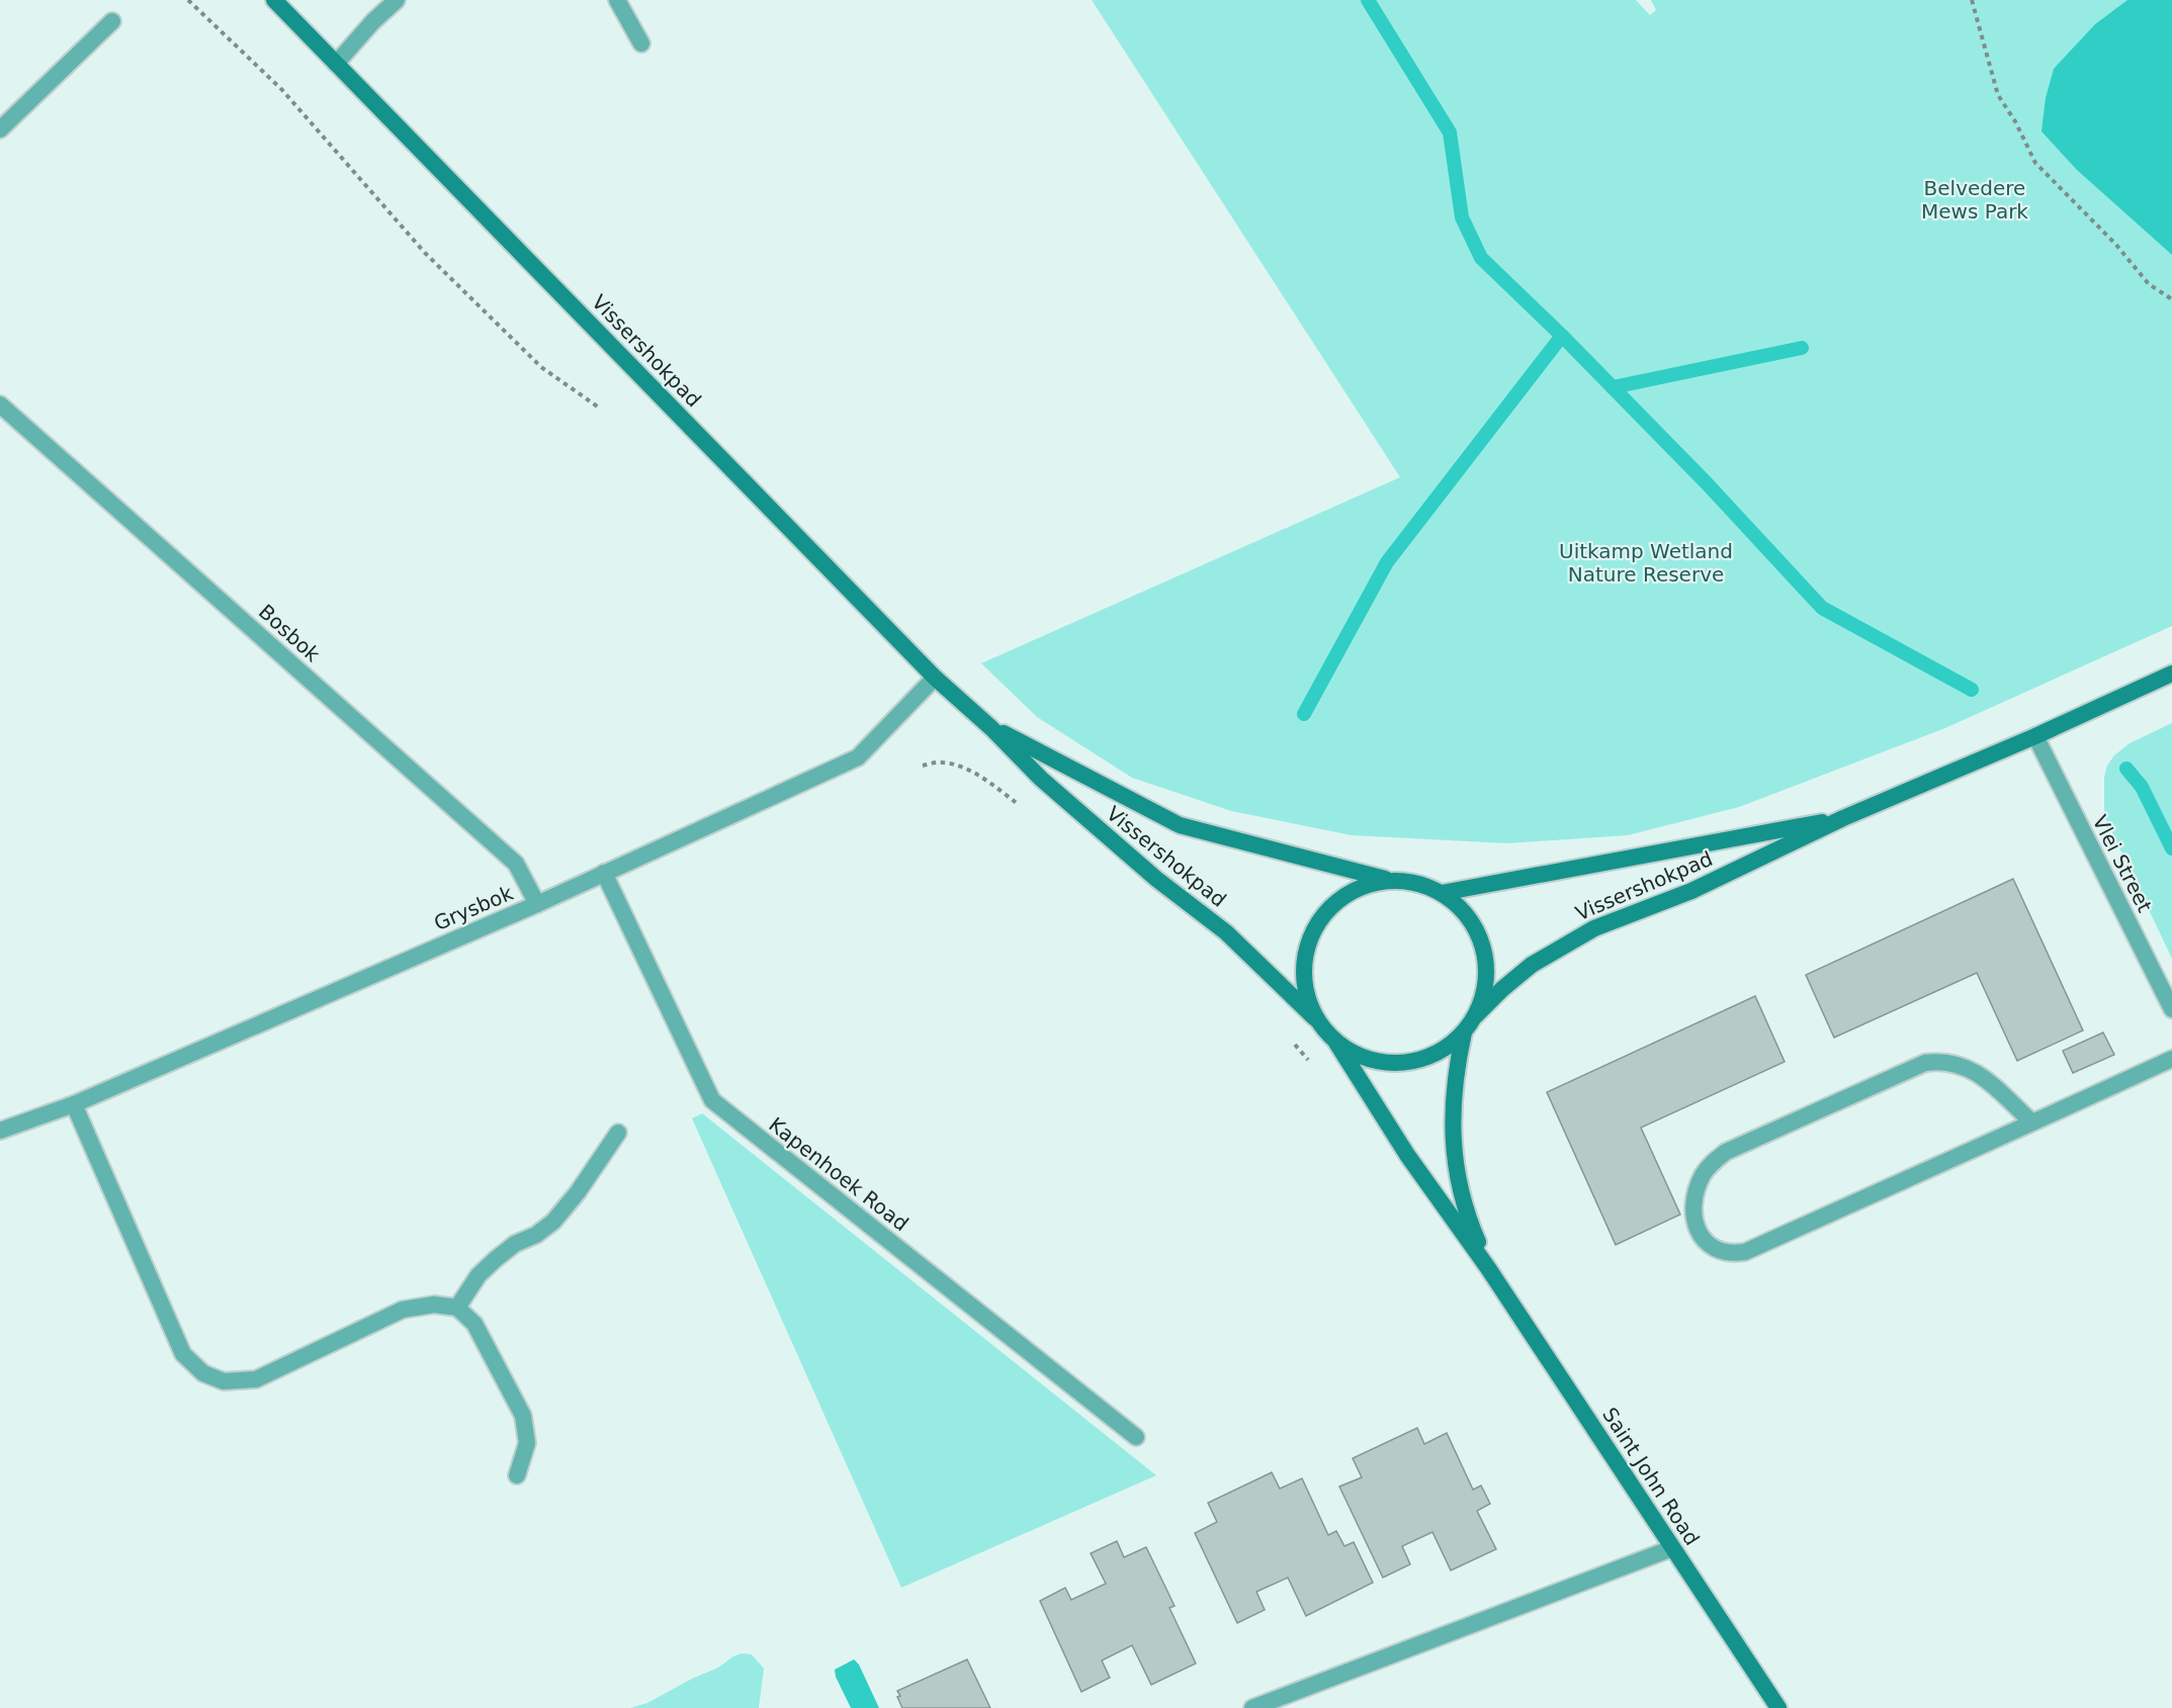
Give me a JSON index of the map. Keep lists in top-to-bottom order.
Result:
{
  "streets": {
    "main road": ["Vissershokpad", "Saint John Road"],
    "street": [
      "Bosbok",
      "Vlei Street",
      "Grysbok",
      "Kapenhoek Road"
    ]
  },
  "crossings": [
    ["Vissershokpad", "Vlei Street"],
    ["Vissershokpad", "Grysbok"],
    ["Vissershokpad", "Saint John Road"],
    ["Bosbok", "Grysbok"],
    ["Grysbok", "Kapenhoek Road"]
  ],
  "parks": ["Belvedere Mews Park", "Uitkamp Wetland Nature Reserve"]
}
